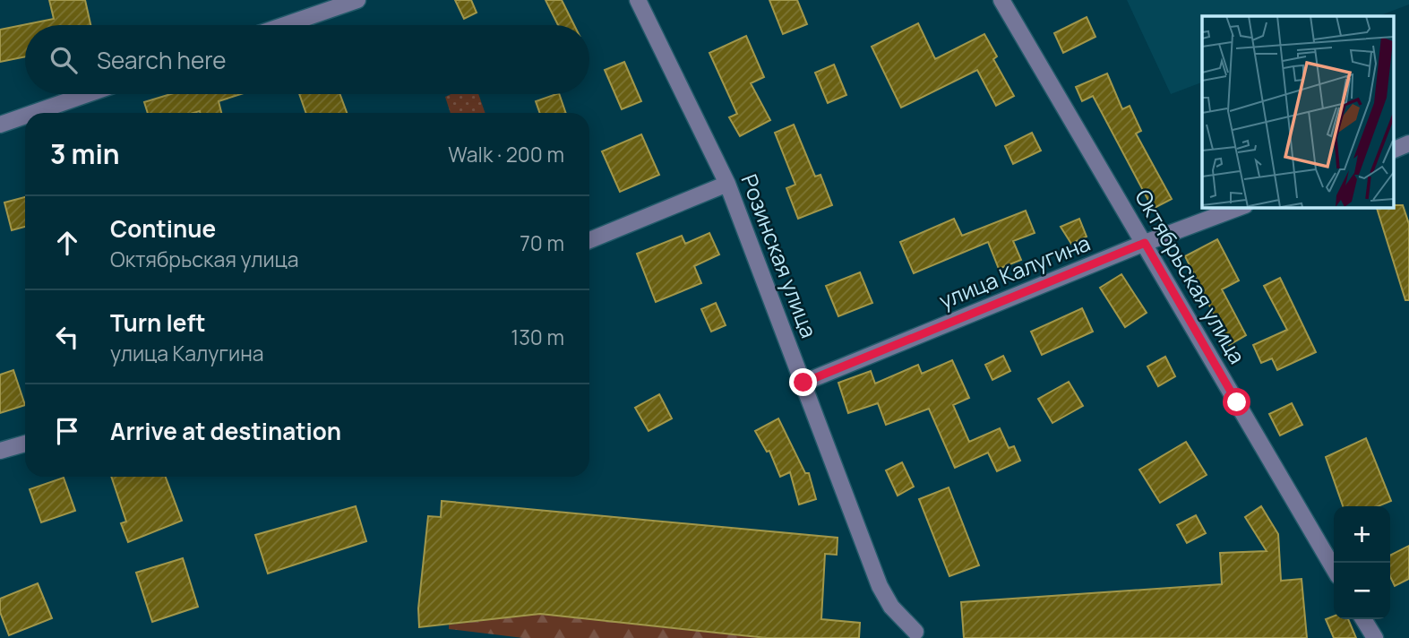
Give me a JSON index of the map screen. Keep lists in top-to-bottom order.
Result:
{
  "streets": {
    "street": ["Розинская улица", "улица Калугина", "Октябрьская улица"]
  },
  "crossings": [
    ["Розинская улица", "улица Калугина"],
    ["улица Калугина", "Октябрьская улица"]
  ],
  "page": {
    "search": "Search here",
    "heading": ["3 min", "Walk · 200 m"],
    "list": [
      ["Continue", "Октябрьская улица", "70 m"],
      ["Turn left", "улица Калугина", "130 m"],
      "Arrive at destination"
    ],
    "map_buttons": ["+", "−"]
  }
}
